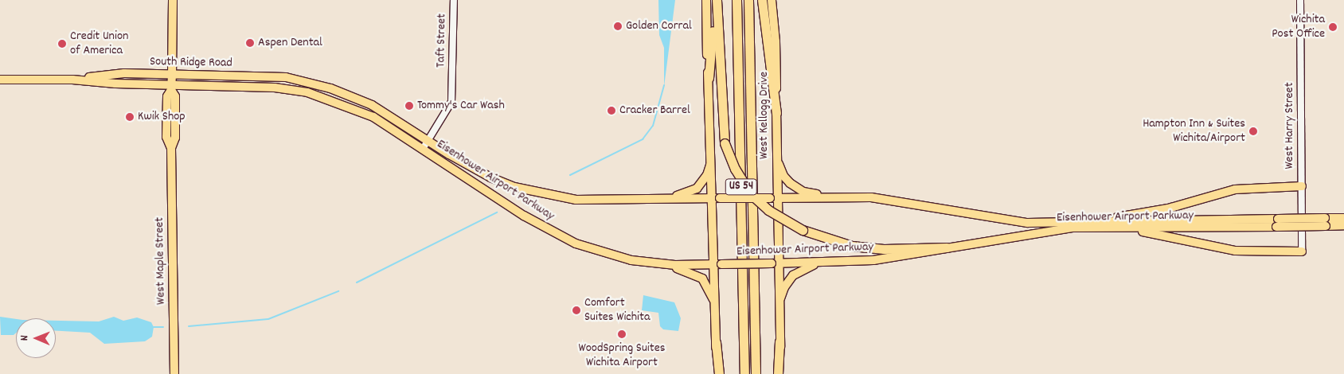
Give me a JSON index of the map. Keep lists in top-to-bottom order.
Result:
{
  "streets": {
    "highway": ["US 54"],
    "main road": [
      "South Ridge Road",
      "West Kellogg Drive",
      "Eisenhower Airport Parkway",
      "West Maple Street"
    ],
    "street": ["Taft Street", "West Harry Street"]
  },
  "crossings": [
    ["Taft Street", "Eisenhower Airport Parkway"],
    ["South Ridge Road", "Eisenhower Airport Parkway"],
    ["South Ridge Road", "West Maple Street"],
    ["West Kellogg Drive", "Eisenhower Airport Parkway"]
  ],
  "places": [
    "Golden Corral",
    "Wichita Post Office",
    "Aspen Dental",
    "Credit Union of America",
    "Tommy's Car Wash",
    "Cracker Barrel",
    "Kwik Shop",
    "Hampton Inn & Suites Wichita/Airport",
    "Comfort Suites Wichita",
    "WoodSpring Suites Wichita Airport"
  ],
  "north": "left"
}
